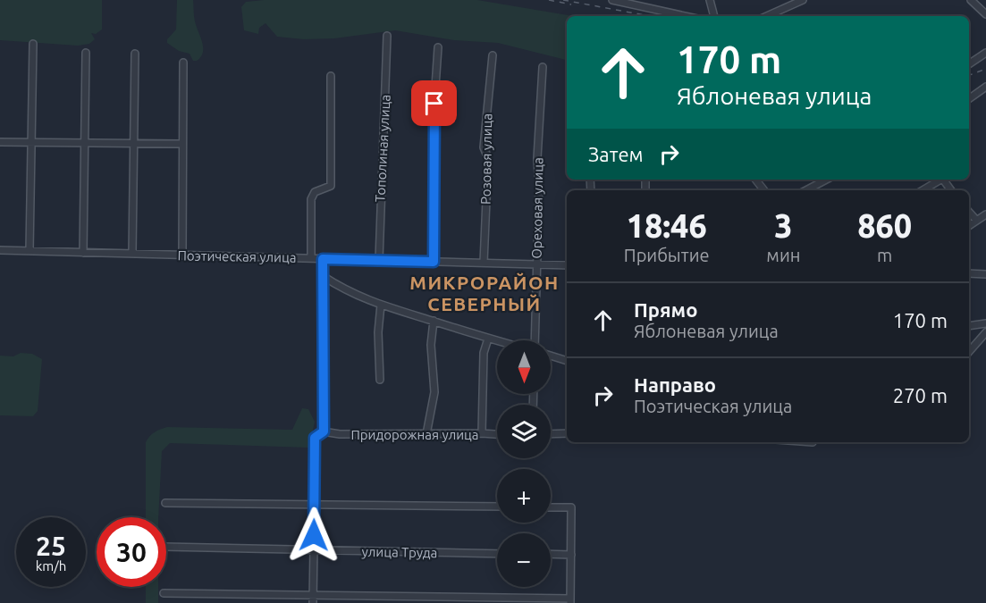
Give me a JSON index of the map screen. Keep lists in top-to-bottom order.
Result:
{
  "streets": {
    "street": [
      "Тополиная улица",
      "Розовая улица",
      "Ореховая улица",
      "Поэтическая улица",
      "Придорожная улица",
      "улица Труда"
    ]
  },
  "crossings": [
    ["Тополиная улица", "Поэтическая улица"],
    ["Розовая улица", "Поэтическая улица"],
    ["Ореховая улица", "Поэтическая улица"]
  ],
  "districts": ["МИКРОРАЙОН СЕВЕРНЫЙ"],
  "north": "bottom",
  "page": {
    "turn": ["170 m", "Яблоневая улица"],
    "then": "Затем",
    "eta": [
      "18:46",
      "Прибытие",
      "3",
      "мин",
      "860",
      "m"
    ],
    "list": [
      {
        "name": "Прямо",
        "note": "Яблоневая улица",
        "value": "170 m"
      },
      {
        "name": "Направо",
        "note": "Поэтическая улица",
        "value": "270 m"
      }
    ],
    "map_buttons": ["+", "−"],
    "speed": "25 km/h",
    "limit": "30"
  }
}
